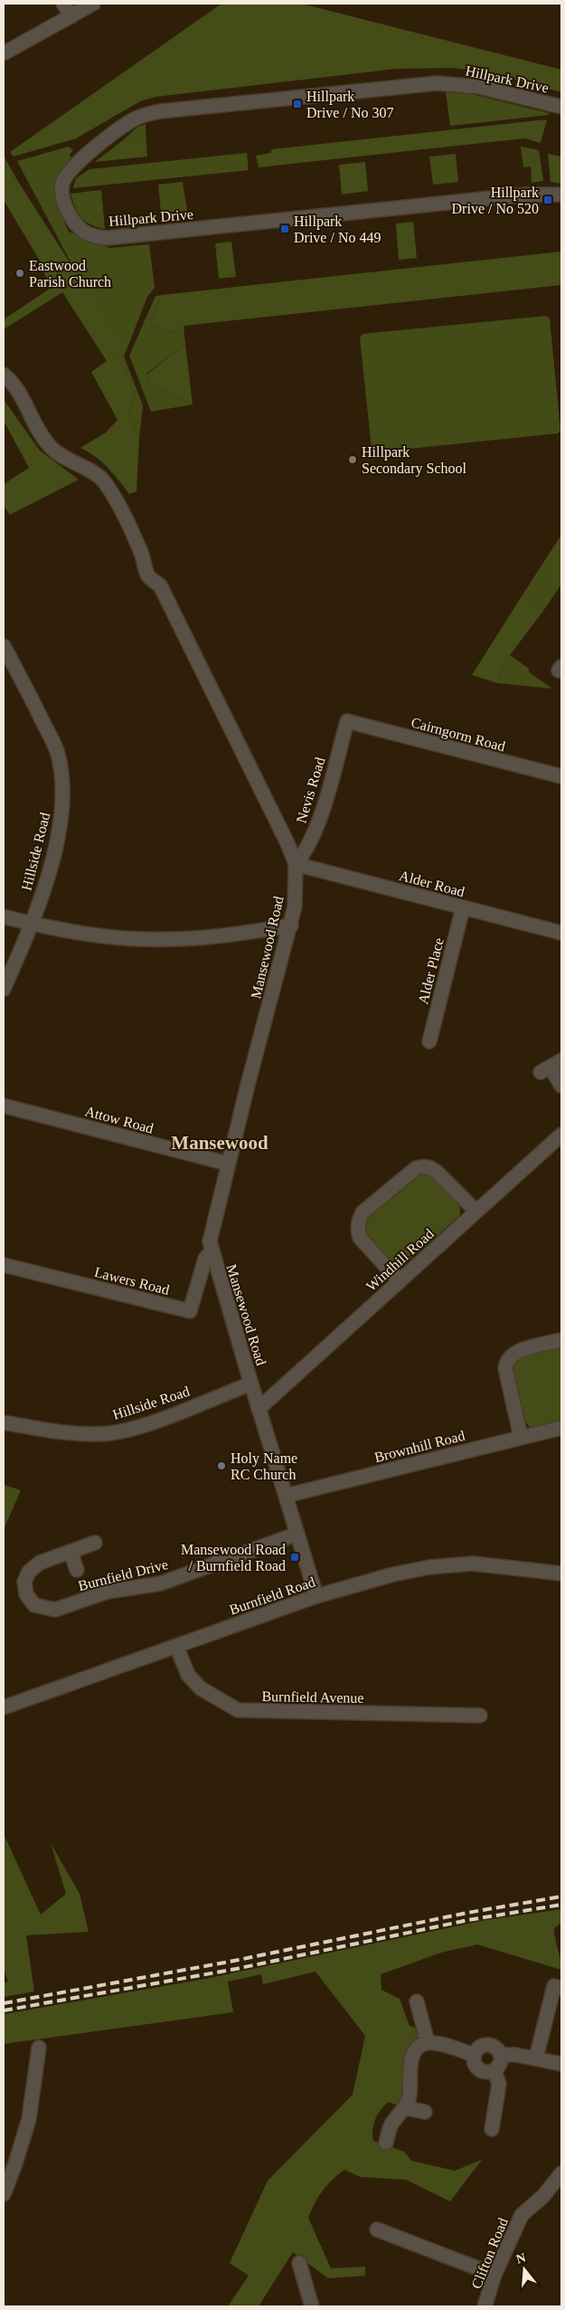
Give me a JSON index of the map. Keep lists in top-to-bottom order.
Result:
{
  "streets": {
    "street": [
      "Hillpark Drive",
      "Cairngorm Road",
      "Nevis Road",
      "Hillside Road",
      "Alder Road",
      "Mansewood Road",
      "Alder Place",
      "Attow Road",
      "Windhill Road",
      "Lawers Road",
      "Brownhill Road",
      "Burnfield Drive",
      "Burnfield Road",
      "Burnfield Avenue",
      "Clifton Road"
    ]
  },
  "crossings": [
    ["Cairngorm Road", "Nevis Road"],
    ["Nevis Road", "Alder Road"],
    ["Nevis Road", "Mansewood Road"],
    ["Hillside Road", "Mansewood Road"],
    ["Alder Road", "Mansewood Road"],
    ["Alder Road", "Alder Place"],
    ["Mansewood Road", "Attow Road"],
    ["Mansewood Road", "Windhill Road"],
    ["Mansewood Road", "Lawers Road"],
    ["Mansewood Road", "Brownhill Road"],
    ["Mansewood Road", "Burnfield Drive"],
    ["Mansewood Road", "Burnfield Road"],
    ["Burnfield Road", "Burnfield Avenue"]
  ],
  "districts": ["Mansewood"],
  "places": {
    "transit": [
      "Hillpark Drive / No 307",
      "Hillpark Drive / No 520",
      "Hillpark Drive / No 449",
      "Mansewood Road / Burnfield Road"
    ],
    "other": ["Eastwood Parish Church", "Hillpark Secondary School", "Holy Name RC Church"]
  },
  "north": "top"
}
